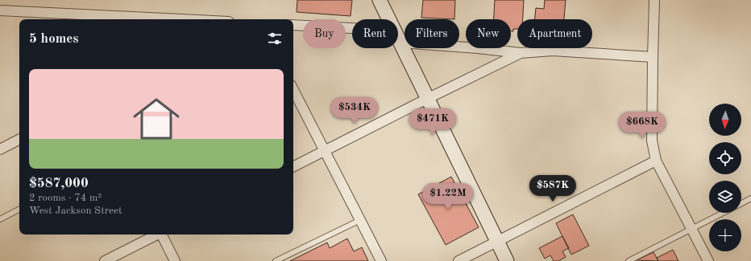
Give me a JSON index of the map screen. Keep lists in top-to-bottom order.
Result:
{
  "north": "bottom",
  "page": {
    "chip": [
      "Buy",
      "Rent",
      "Filters",
      "New",
      "Apartment"
    ],
    "heading": "5 homes",
    "list": [
      {
        "name": "$587,000",
        "note": "2 rooms · 74 m² · West Jackson Street"
      }
    ],
    "price": [
      "$534K",
      "$471K",
      "$668K",
      "$587K",
      "$1.22M"
    ],
    "map_buttons": "+"
  }
}
